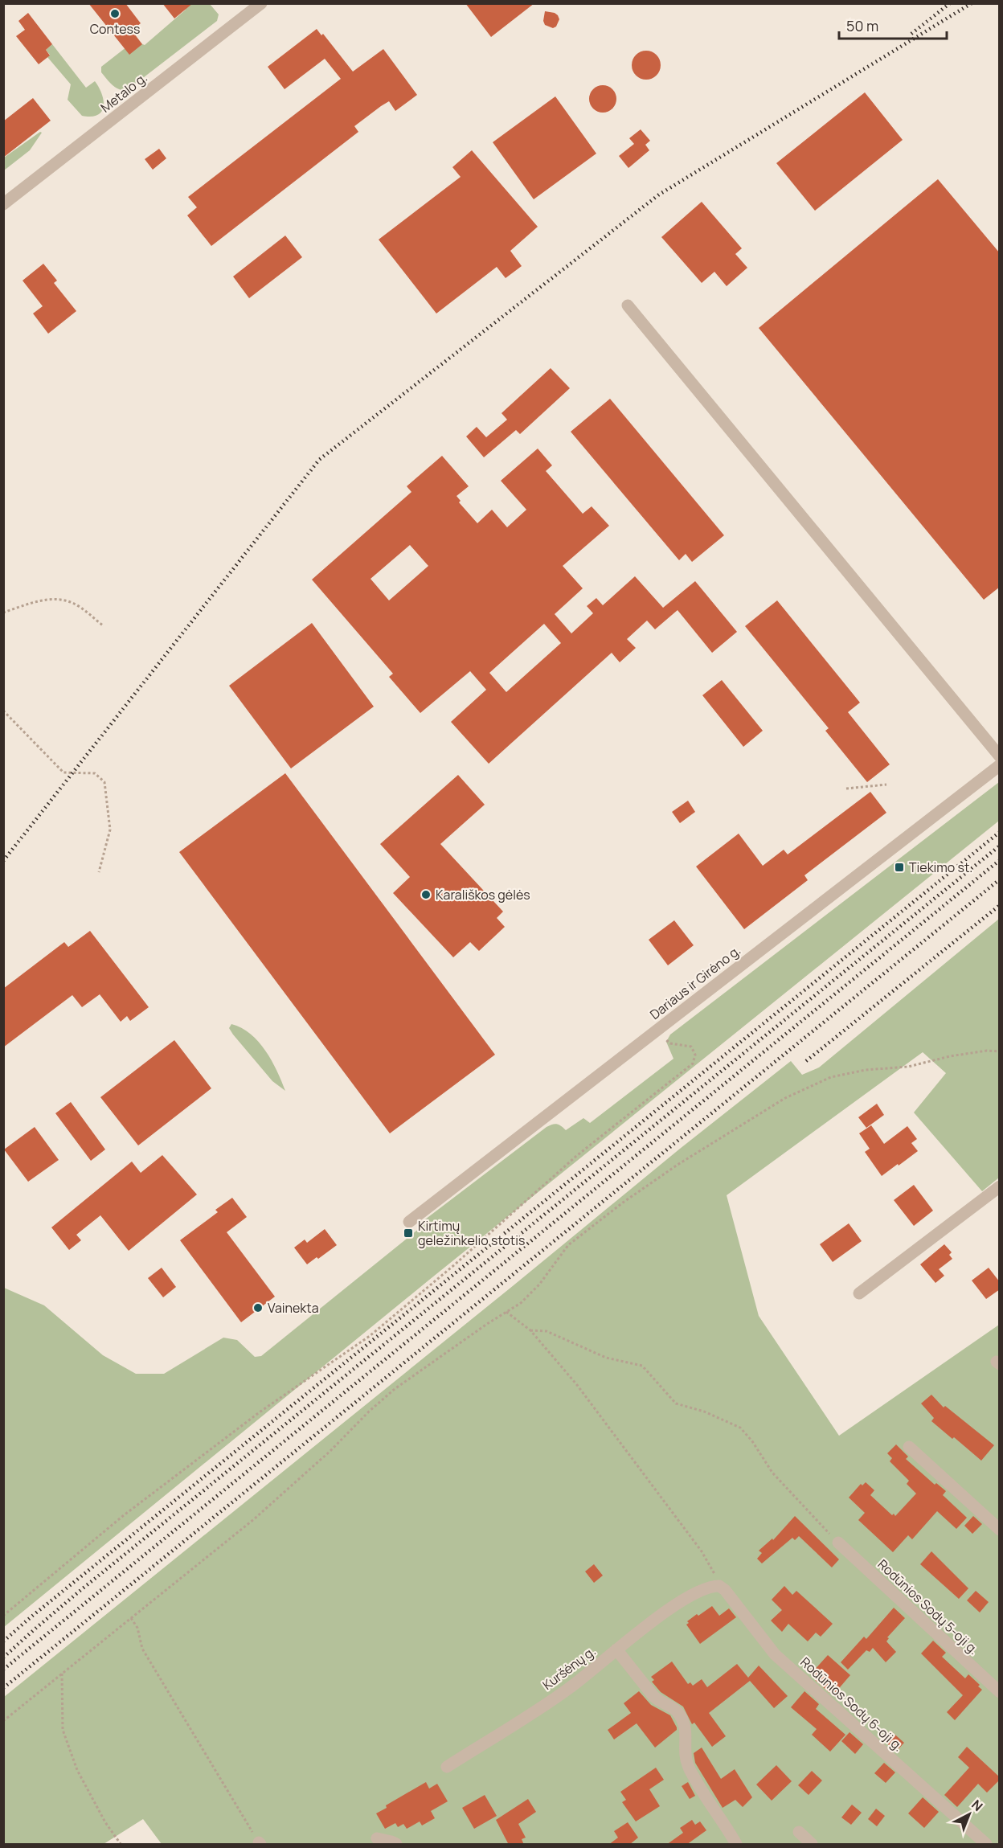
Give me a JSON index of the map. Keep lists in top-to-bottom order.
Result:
{
  "streets": {
    "street": [
      "Metalo g.",
      "Dariaus ir Girėno g.",
      "Rodūnios Sodų 5-oji g.",
      "Kuršėnų g.",
      "Rodūnios Sodų 6-oji g."
    ]
  },
  "crossings": [
    ["Kuršėnų g.", "Rodūnios Sodų 6-oji g."]
  ],
  "places": {
    "other": ["Contess", "Karališkos gėlės", "Vainekta"],
    "transit": ["Tiekimo st.", "Kirtimų geležinkelio stotis"]
  },
  "scale_bar": "50 m",
  "north": "top right"
}
